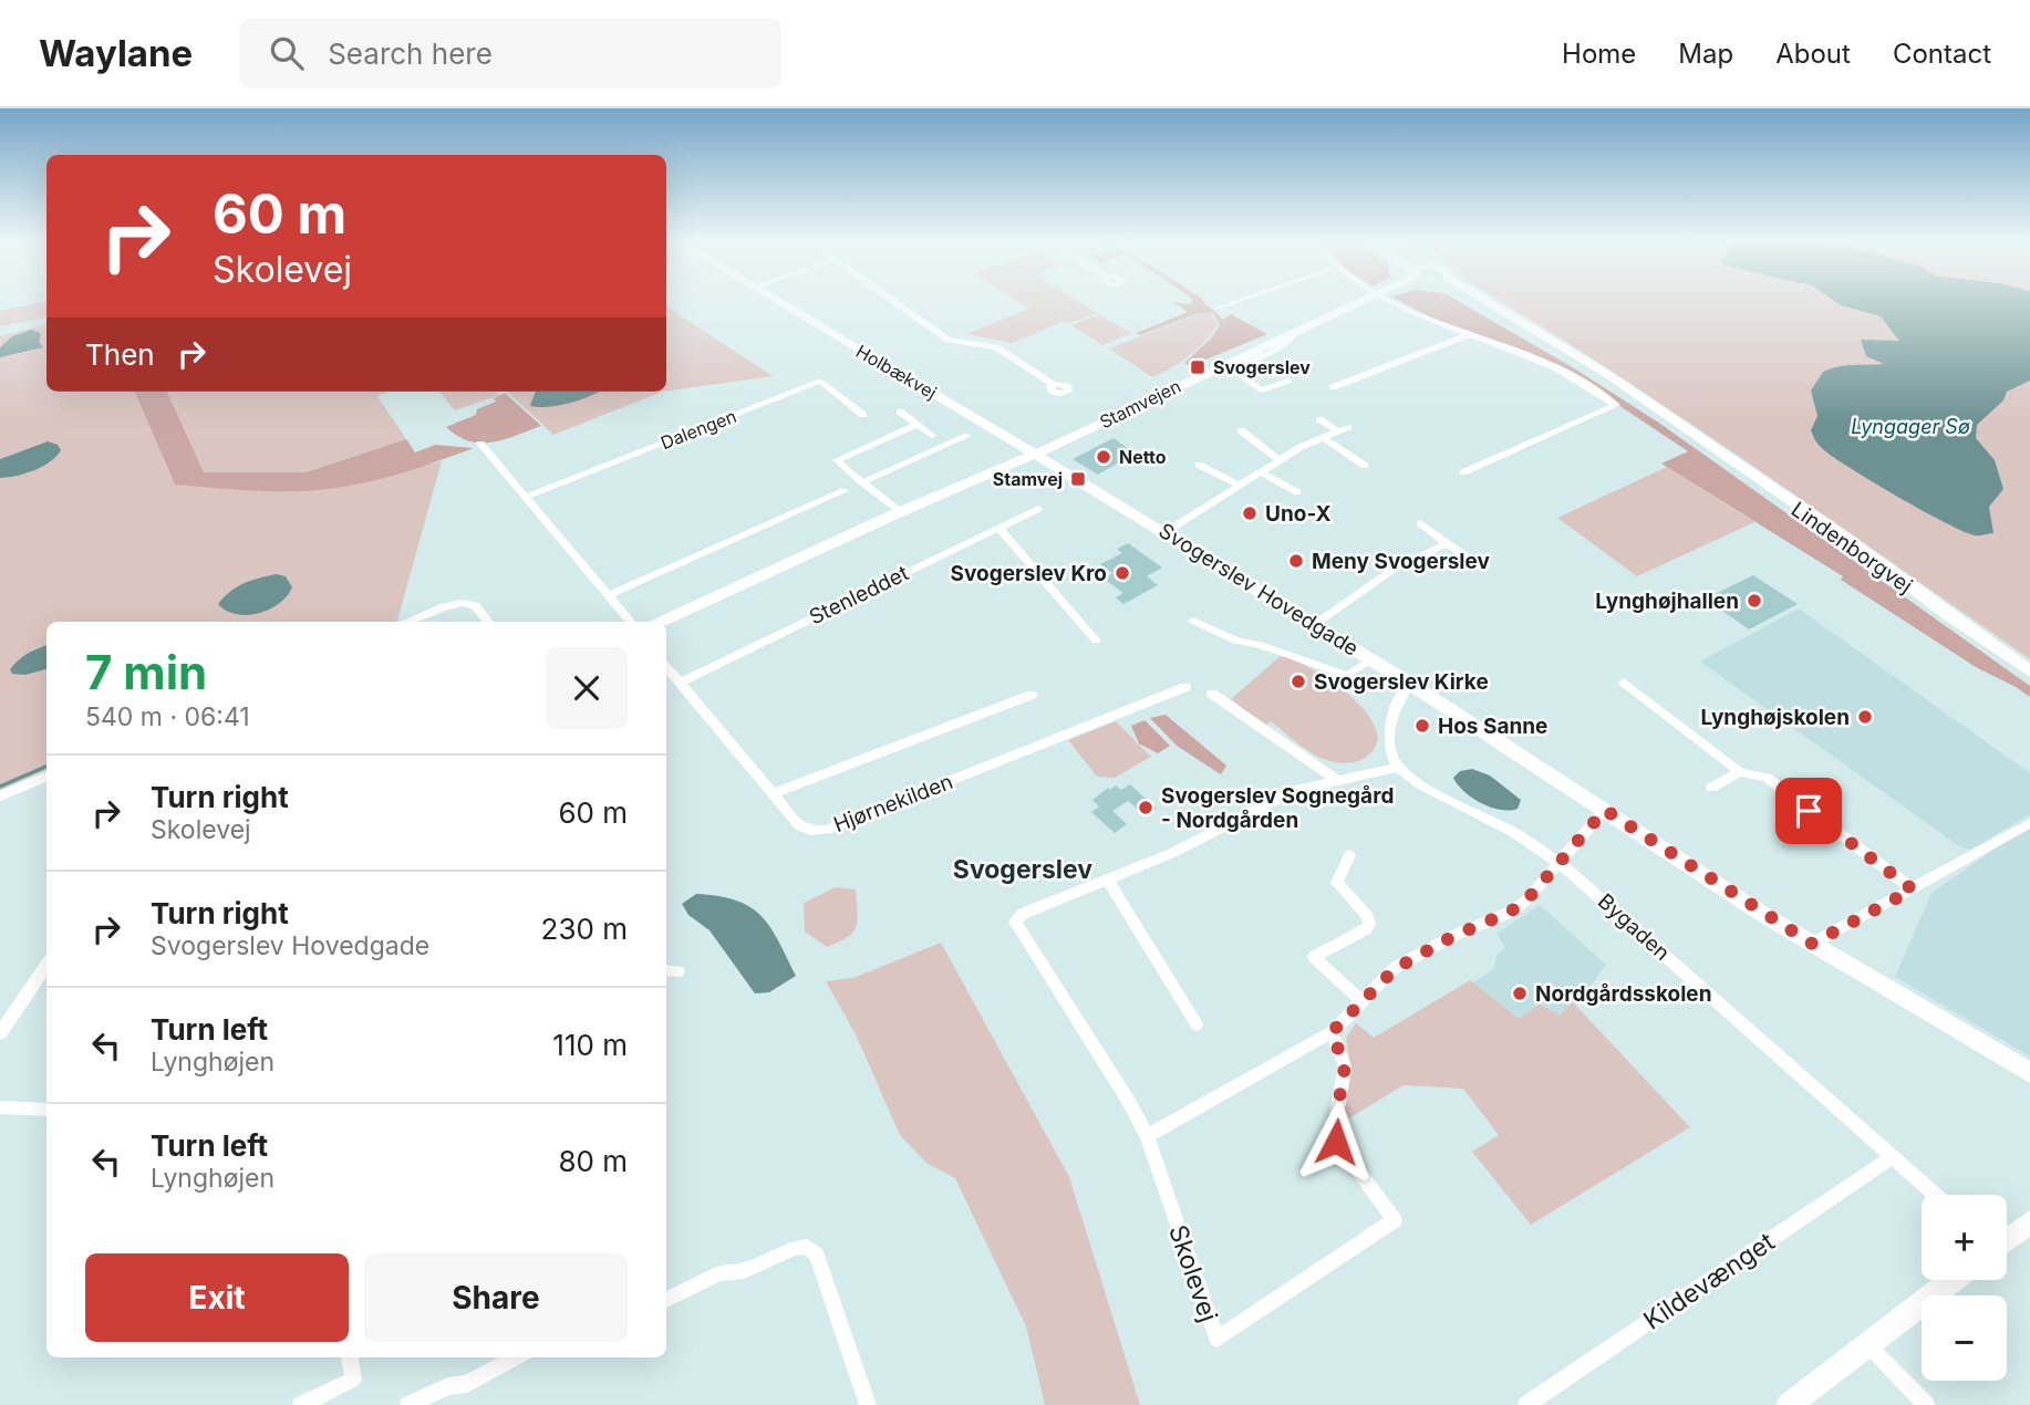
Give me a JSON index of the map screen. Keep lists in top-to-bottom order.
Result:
{
  "streets": {
    "street": [
      "Holbækvej",
      "Stamvejen",
      "Dalengen",
      "Lindenborgvej",
      "Svogerslev Hovedgade",
      "Stenleddet",
      "Hjørnekilden",
      "Bygaden",
      "Skolevej",
      "Kildevænget"
    ]
  },
  "crossings": [
    ["Holbækvej", "Stamvejen"],
    ["Holbækvej", "Svogerslev Hovedgade"],
    ["Stamvejen", "Svogerslev Hovedgade"],
    ["Stenleddet", "Hjørnekilden"],
    ["Bygaden", "Kildevænget"]
  ],
  "districts": ["Svogerslev"],
  "water": ["Lyngager Sø"],
  "places": {
    "transit": ["Svogerslev", "Stamvej"],
    "other": [
      "Netto",
      "Uno-X",
      "Meny Svogerslev",
      "Svogerslev Kro",
      "Lynghøjhallen",
      "Svogerslev Kirke",
      "Lynghøjskolen",
      "Hos Sanne",
      "Svogerslev Sognegård - Nordgården",
      "Nordgårdsskolen"
    ]
  },
  "page": {
    "header": "Waylane",
    "search": "Search here",
    "nav": [
      "Home",
      "Map",
      "About",
      "Contact"
    ],
    "turn": ["60 m", "Skolevej"],
    "then": "Then",
    "heading": ["7 min", "540 m · 06:41"],
    "list": [
      {
        "name": "Turn right",
        "note": "Skolevej",
        "value": "60 m"
      },
      {
        "name": "Turn right",
        "note": "Svogerslev Hovedgade",
        "value": "230 m"
      },
      {
        "name": "Turn left",
        "note": "Lynghøjen",
        "value": "110 m"
      },
      {
        "name": "Turn left",
        "note": "Lynghøjen",
        "value": "80 m"
      }
    ],
    "map_buttons": ["+", "−"],
    "buttons": ["Exit", "Share"]
  }
}
